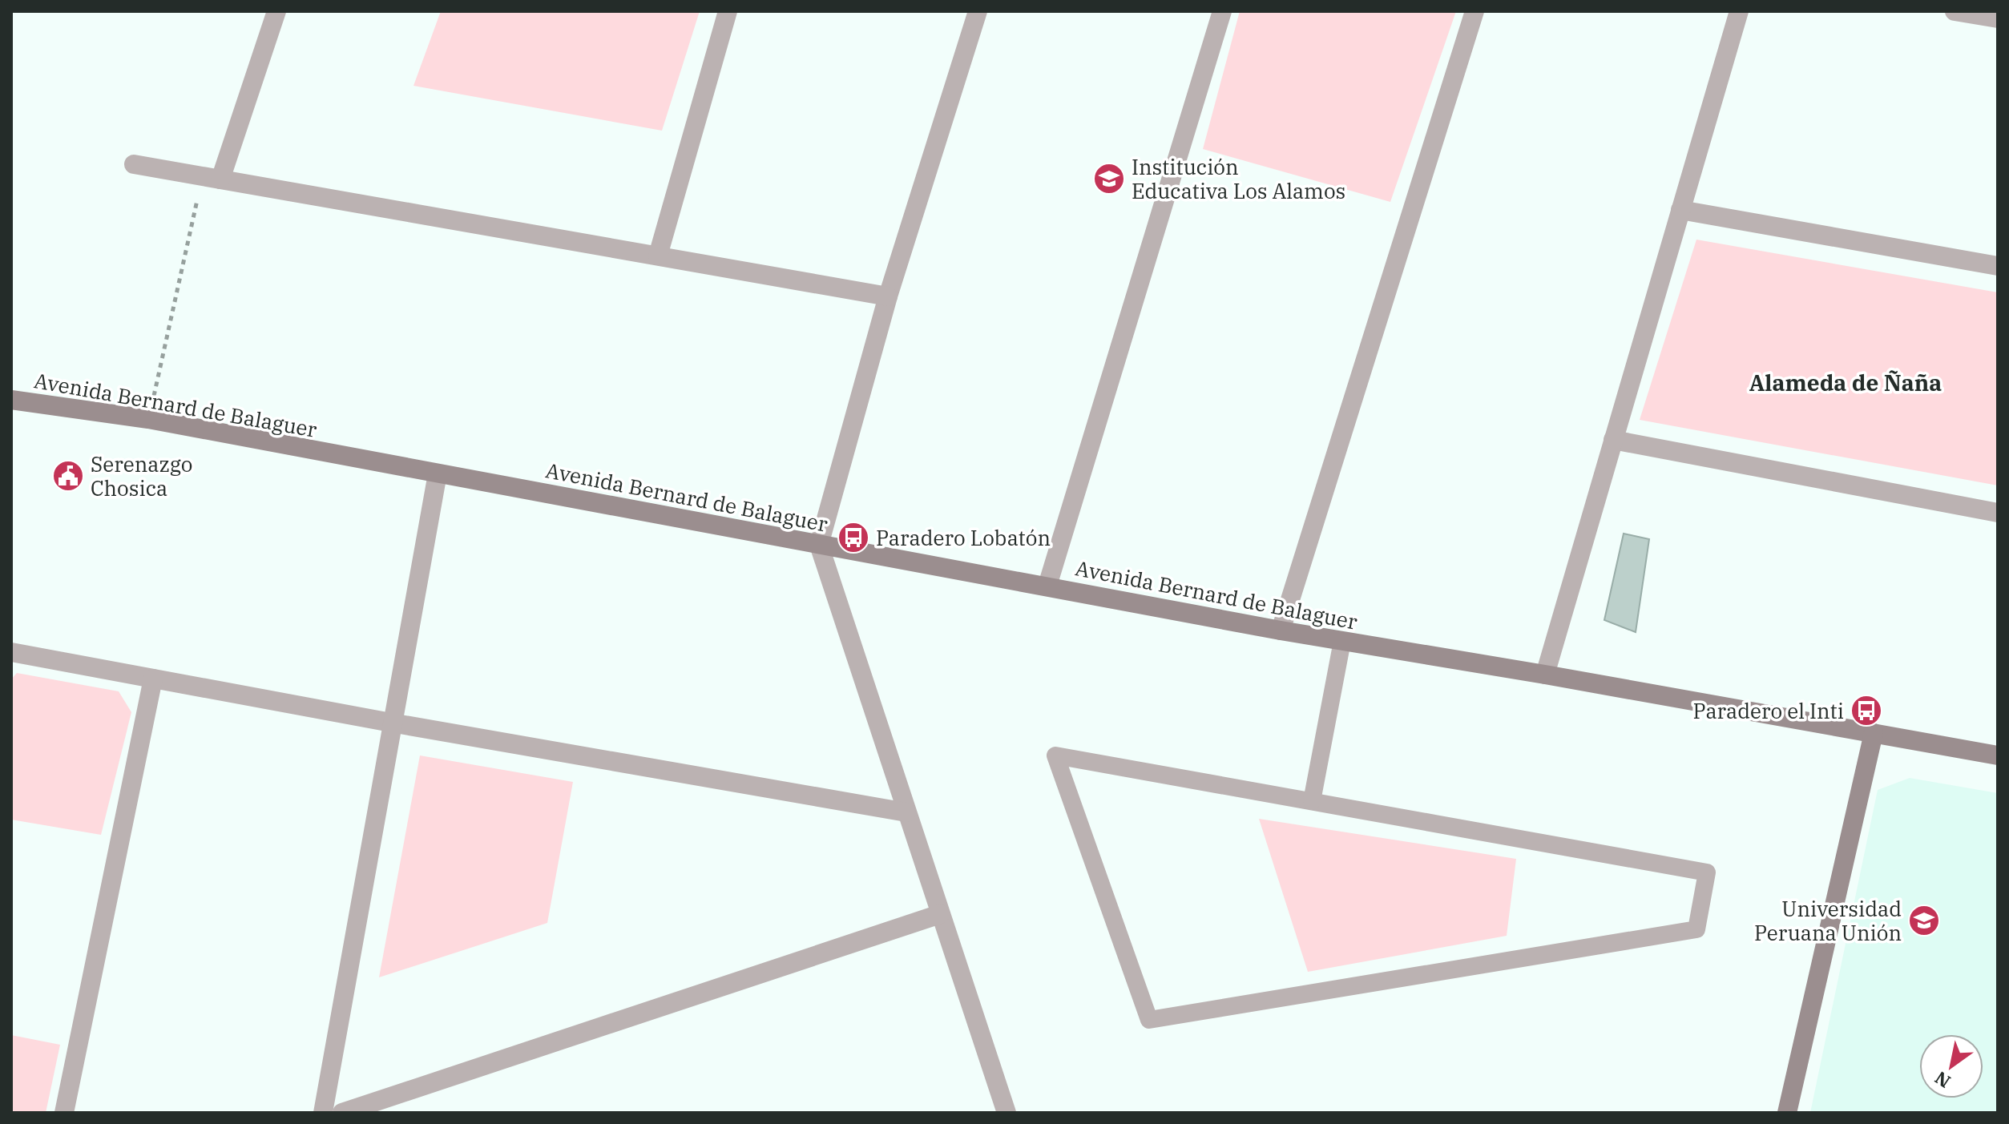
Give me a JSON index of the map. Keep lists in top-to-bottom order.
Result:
{
  "streets": {
    "street": ["Avenida Bernard de Balaguer"]
  },
  "districts": ["Alameda de Ñaña"],
  "places": {
    "school or university": ["Institución Educativa Los Alamos", "Universidad Peruana Unión"],
    "public building": ["Serenazgo Chosica"],
    "bus stop": ["Paradero Lobatón", "Paradero el Inti"]
  },
  "north": "bottom left"
}
